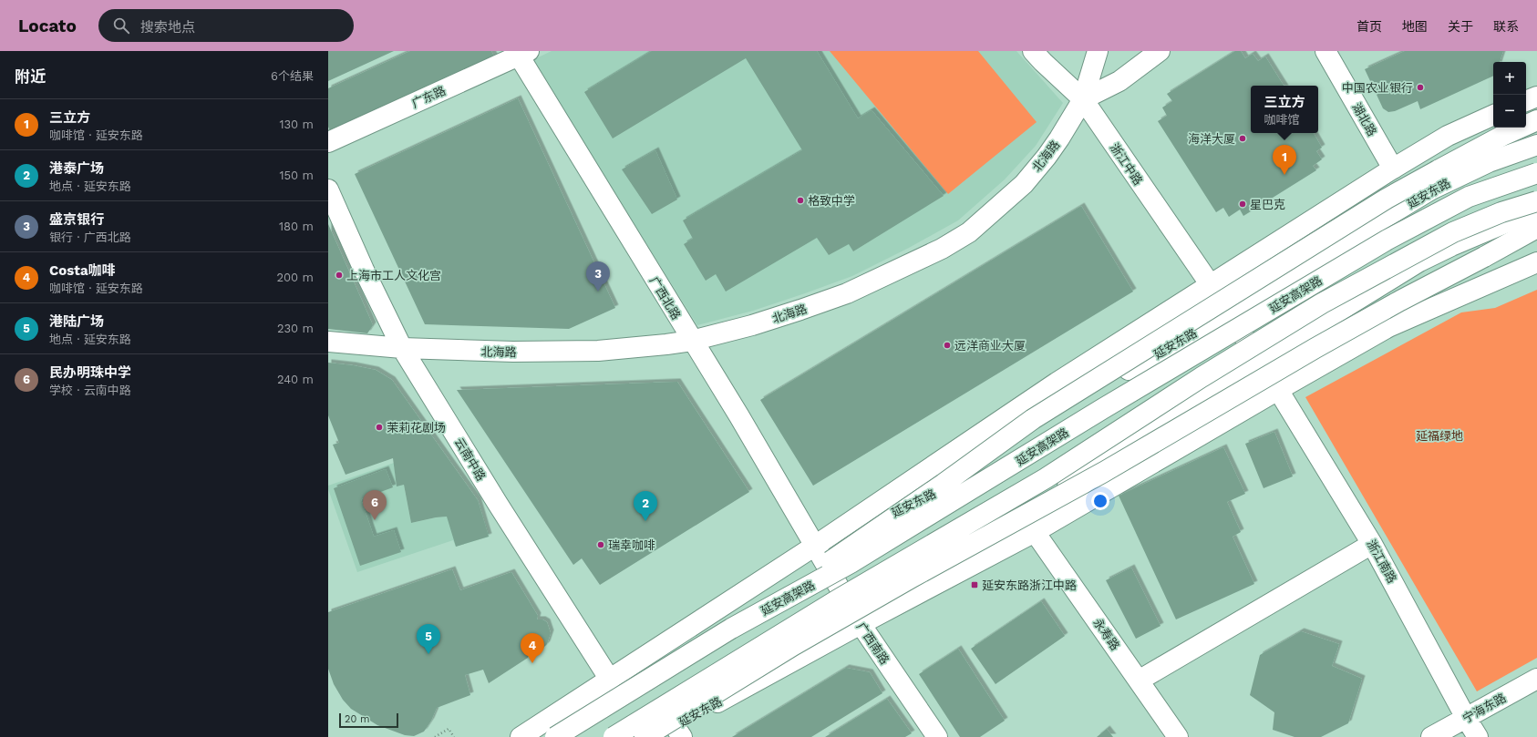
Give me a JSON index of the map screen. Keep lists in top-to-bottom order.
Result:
{
  "streets": {
    "main road": [
      "广东路",
      "湖北路",
      "北海路",
      "浙江中路",
      "延安东路",
      "延安高架路",
      "广西北路",
      "云南中路",
      "浙江南路",
      "永寿路",
      "广西南路",
      "宁海东路"
    ]
  },
  "crossings": [
    ["广东路", "广西北路"],
    ["湖北路", "延安东路"],
    ["北海路", "浙江中路"],
    ["北海路", "广西北路"],
    ["北海路", "云南中路"],
    ["浙江中路", "延安东路"],
    ["浙江中路", "浙江南路"],
    ["延安东路", "广西北路"],
    ["延安东路", "云南中路"],
    ["延安东路", "浙江南路"],
    ["延安东路", "永寿路"],
    ["延安东路", "广西南路"],
    ["广西北路", "广西南路"],
    ["浙江南路", "宁海东路"]
  ],
  "parks": ["延福绿地"],
  "places": {
    "other": [
      "中国农业银行",
      "海洋大厦",
      "格致中学",
      "星巴克",
      "上海市工人文化宫",
      "远洋商业大厦",
      "茉莉花剧场",
      "瑞幸咖啡"
    ],
    "transit": ["延安东路浙江中路"]
  },
  "scale_bar": "20 m",
  "page": {
    "header": "Locato",
    "search": "搜索地点",
    "nav": [
      "首页",
      "地图",
      "关于",
      "联系"
    ],
    "heading": ["附近", "6个结果"],
    "map_buttons": ["+", "−"],
    "popup": ["三立方", "咖啡馆"],
    "list": [
      {
        "mark": "1",
        "name": "三立方",
        "note": "咖啡馆 · 延安东路",
        "value": "130 m"
      },
      {
        "mark": "2",
        "name": "港泰广场",
        "note": "地点 · 延安东路",
        "value": "150 m"
      },
      {
        "mark": "3",
        "name": "盛京银行",
        "note": "银行 · 广西北路",
        "value": "180 m"
      },
      {
        "mark": "4",
        "name": "Costa咖啡",
        "note": "咖啡馆 · 延安东路",
        "value": "200 m"
      },
      {
        "mark": "5",
        "name": "港陆广场",
        "note": "地点 · 延安东路",
        "value": "230 m"
      },
      {
        "mark": "6",
        "name": "民办明珠中学",
        "note": "学校 · 云南中路",
        "value": "240 m"
      }
    ],
    "pins": [
      "1",
      "3",
      "6",
      "2",
      "5",
      "4"
    ],
    "scale": "20 m"
  }
}
